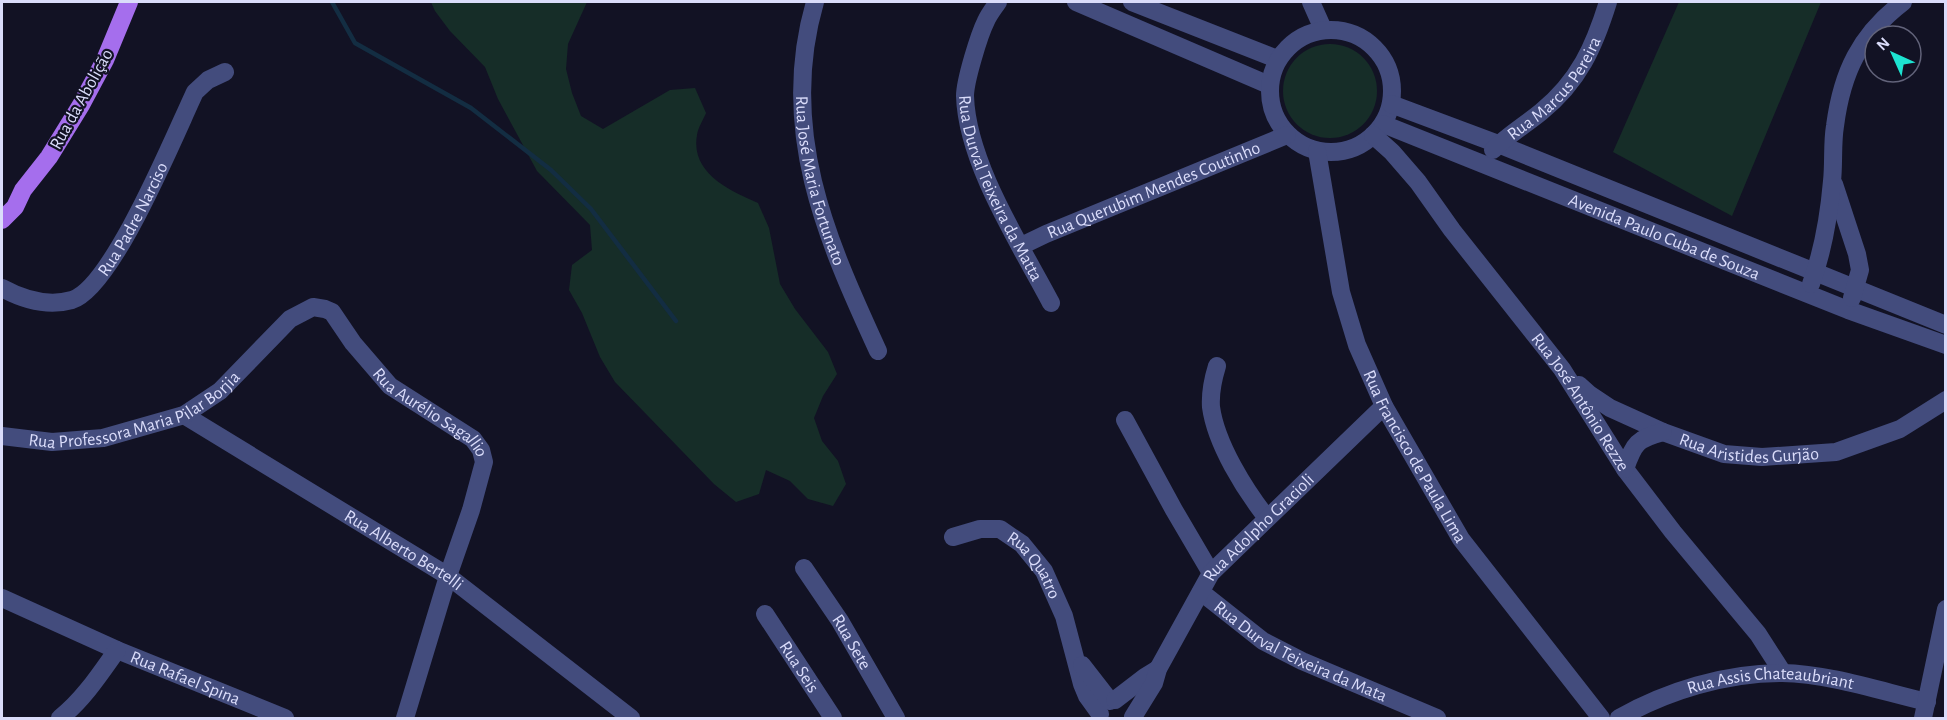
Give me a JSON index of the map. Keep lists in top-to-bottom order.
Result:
{
  "streets": {
    "main road": ["Rua da Abolição"],
    "street": [
      "Rua Marcus Pereira",
      "Rua José Maria Fortunato",
      "Rua Durval Teixeira da Matta",
      "Rua Querubim Mendes Coutinho",
      "Rua Padre Narciso",
      "Avenida Paulo Cuba de Souza",
      "Rua José Antônio Rezze",
      "Rua Professora Maria Pilar Borjia",
      "Rua Aurélio Sagallio",
      "Rua Aristides Gurjão",
      "Rua Francisco de Paula Lima",
      "Rua Adolpho Gracioli",
      "Rua Alberto Bertelli",
      "Rua Quatro",
      "Rua Sete",
      "Rua Durval Teixeira da Mata",
      "Rua Seis",
      "Rua Rafael Spina",
      "Rua Assis Chateaubriant"
    ]
  },
  "crossings": [
    ["Rua Marcus Pereira", "Avenida Paulo Cuba de Souza"],
    ["Rua Durval Teixeira da Matta", "Rua Querubim Mendes Coutinho"],
    ["Rua Querubim Mendes Coutinho", "Avenida Paulo Cuba de Souza"],
    ["Rua Querubim Mendes Coutinho", "Rua José Antônio Rezze"],
    ["Rua Querubim Mendes Coutinho", "Rua Francisco de Paula Lima"],
    ["Avenida Paulo Cuba de Souza", "Rua José Antônio Rezze"],
    ["Avenida Paulo Cuba de Souza", "Rua Francisco de Paula Lima"],
    ["Rua José Antônio Rezze", "Rua Aristides Gurjão"],
    ["Rua José Antônio Rezze", "Rua Francisco de Paula Lima"],
    ["Rua José Antônio Rezze", "Rua Assis Chateaubriant"],
    ["Rua Professora Maria Pilar Borjia", "Rua Aurélio Sagallio"],
    ["Rua Professora Maria Pilar Borjia", "Rua Alberto Bertelli"],
    ["Rua Aurélio Sagallio", "Rua Alberto Bertelli"],
    ["Rua Francisco de Paula Lima", "Rua Adolpho Gracioli"],
    ["Rua Adolpho Gracioli", "Rua Quatro"],
    ["Rua Adolpho Gracioli", "Rua Durval Teixeira da Mata"]
  ],
  "north": "top left"
}
